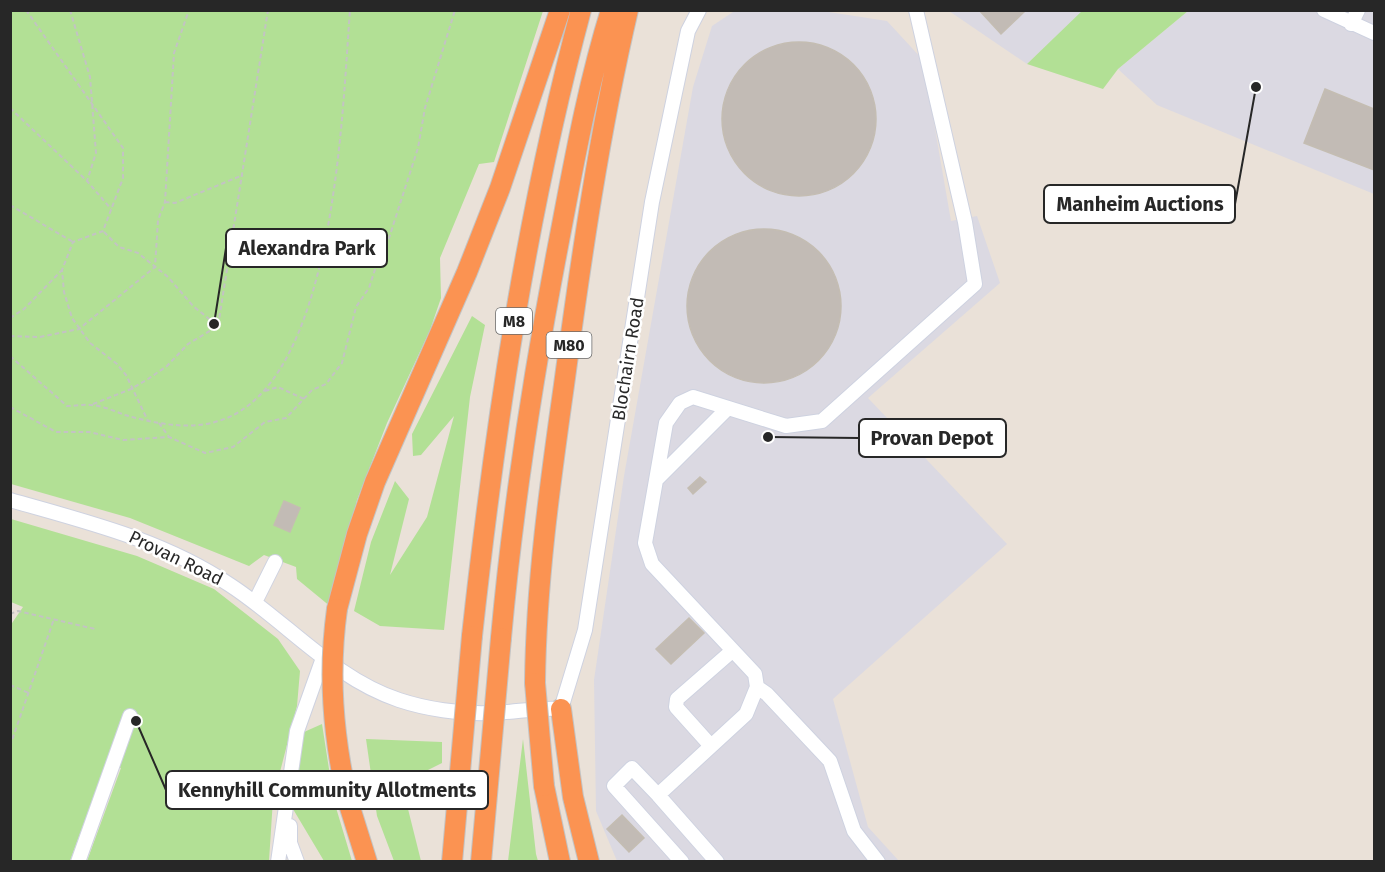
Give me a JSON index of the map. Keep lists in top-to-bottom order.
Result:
{
  "streets": {
    "highway": ["M8", "M80"],
    "street": ["Blochairn Road", "Provan Road"]
  },
  "crossings": [
    ["Blochairn Road", "Provan Road"]
  ],
  "places": [
    "Manheim Auctions",
    "Alexandra Park",
    "Provan Depot",
    "Kennyhill Community Allotments"
  ]
}
